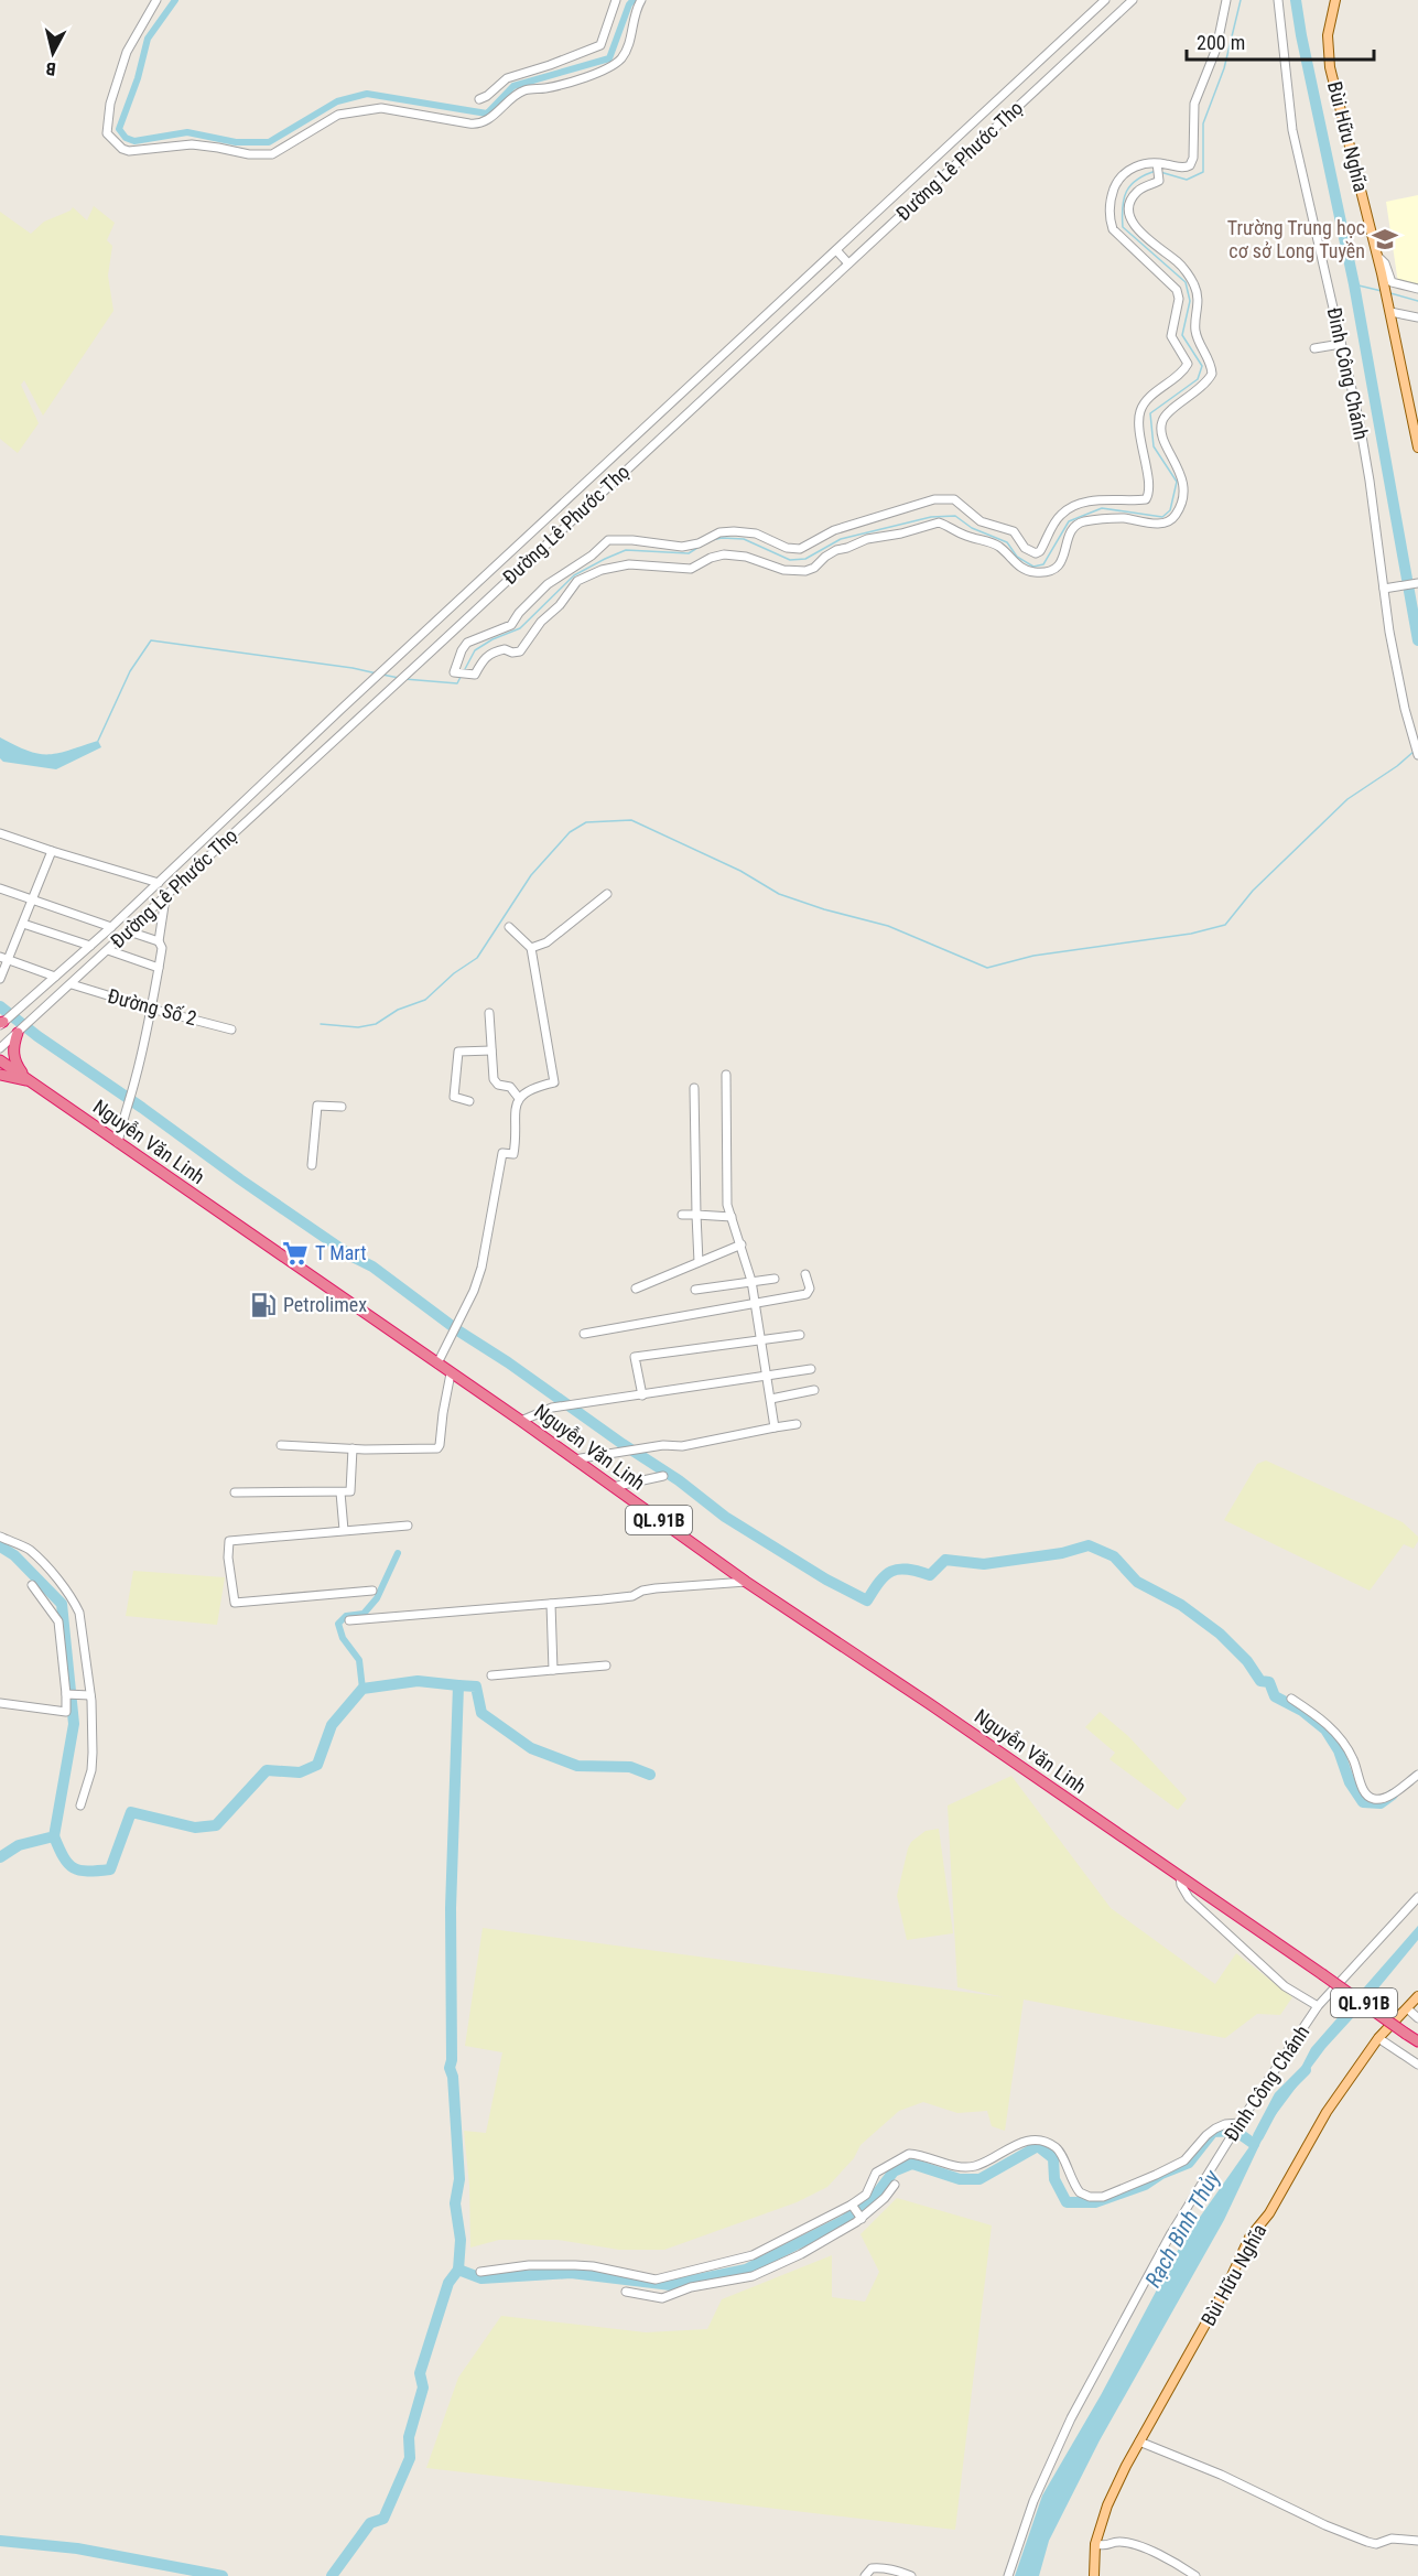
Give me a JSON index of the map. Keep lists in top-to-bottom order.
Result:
{
  "streets": {
    "highway": ["Nguyễn Văn Linh", "QL.91B"],
    "main road": ["Bùi Hữu Nghĩa"],
    "street": ["Đường Lê Phước Thọ", "Đinh Công Chánh", "Đường Số 2"]
  },
  "crossings": [
    ["Đường Lê Phước Thọ", "Đường Số 2"]
  ],
  "water": ["Rạch Bình Thủy"],
  "places": {
    "school or university": ["Trường Trung học cơ sở Long Tuyền"],
    "supermarket": ["T Mart"],
    "fuel station": ["Petrolimex"]
  },
  "scale_bar": "200 m",
  "north": "bottom"
}
